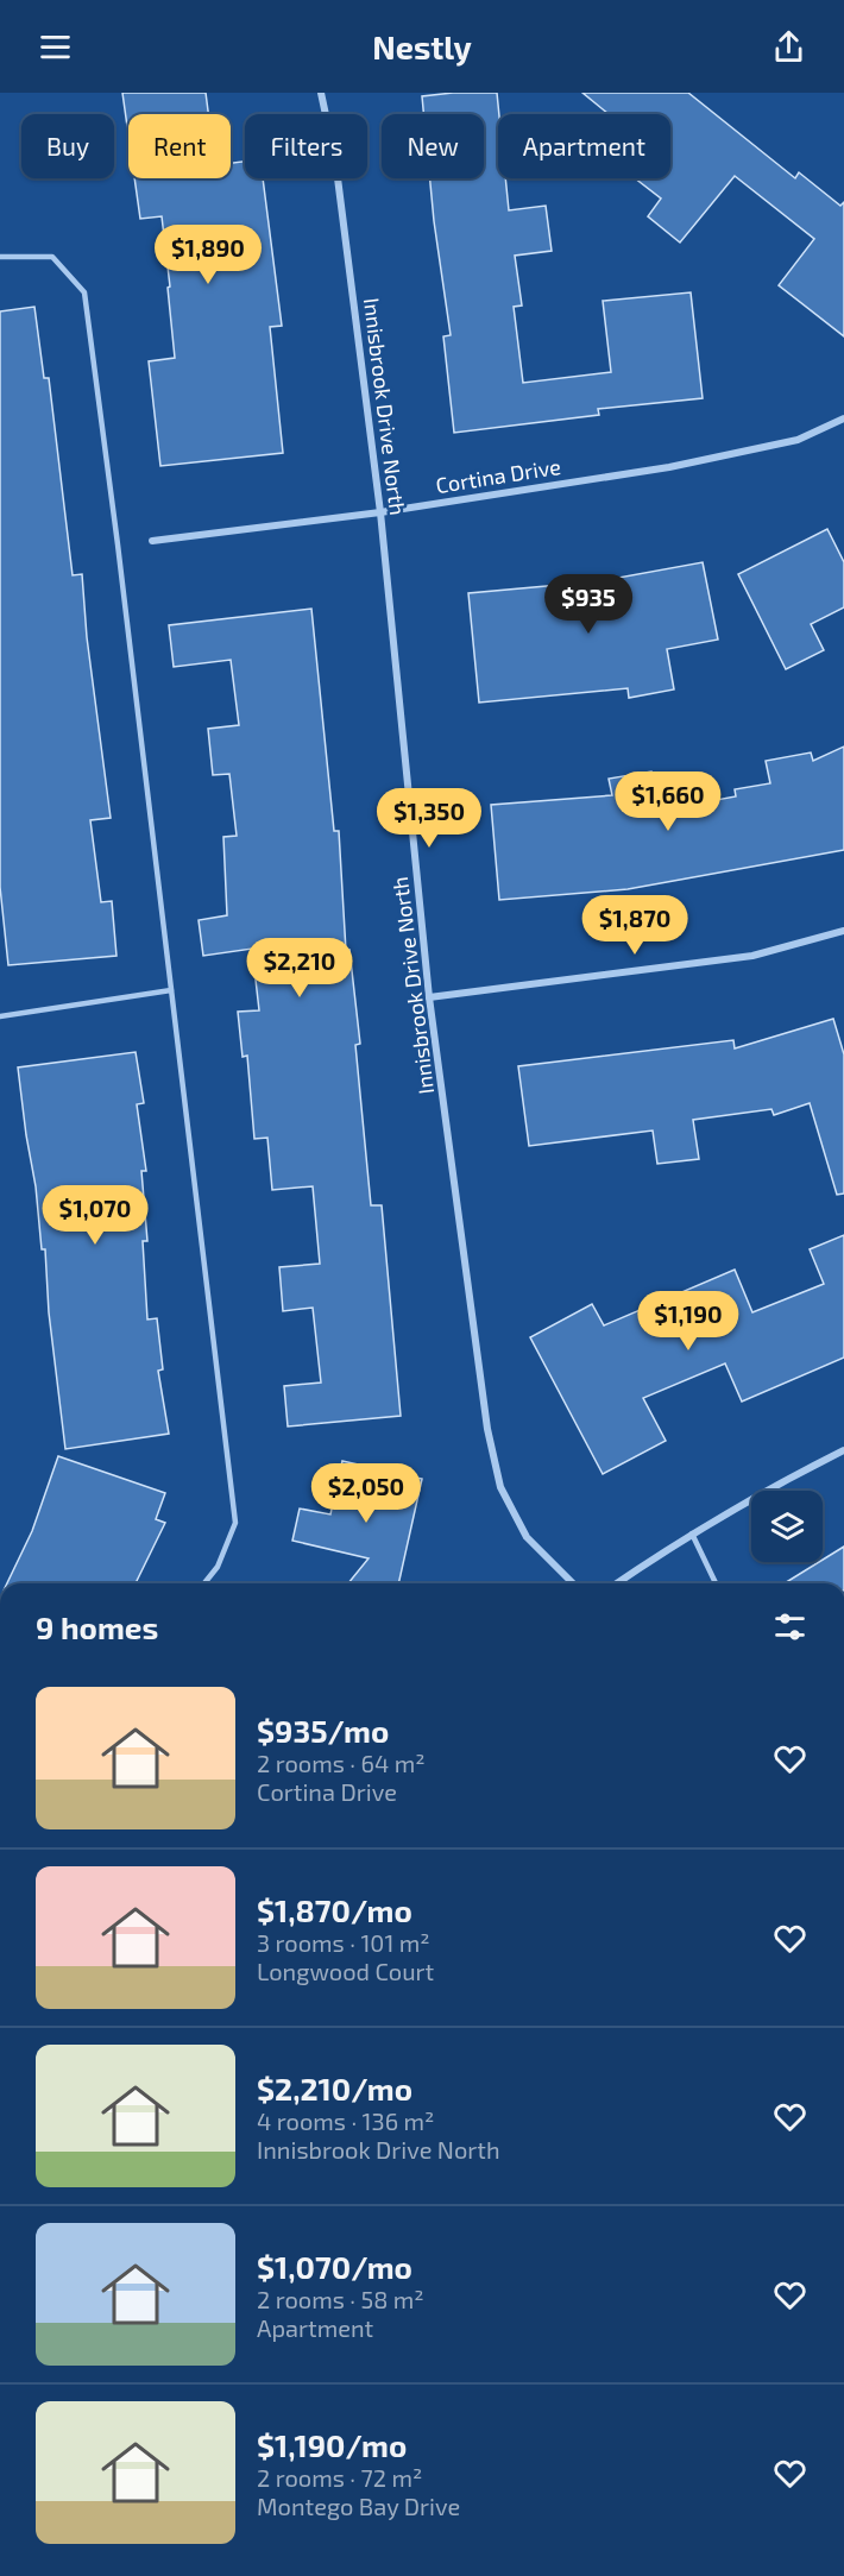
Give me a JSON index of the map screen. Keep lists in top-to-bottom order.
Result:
{
  "streets": {
    "street": ["Innisbrook Drive North", "Cortina Drive"]
  },
  "crossings": [
    ["Innisbrook Drive North", "Cortina Drive"]
  ],
  "page": {
    "header": "Nestly",
    "chip": [
      "Buy",
      "Rent",
      "Filters",
      "New",
      "Apartment"
    ],
    "price": [
      "$1,890",
      "$935",
      "$1,660",
      "$1,350",
      "$1,870",
      "$2,210",
      "$1,070",
      "$1,190",
      "$2,050"
    ],
    "heading": "9 homes",
    "list": [
      {
        "name": "$935/mo",
        "note": "2 rooms · 64 m² · Cortina Drive"
      },
      {
        "name": "$1,870/mo",
        "note": "3 rooms · 101 m² · Longwood Court"
      },
      {
        "name": "$2,210/mo",
        "note": "4 rooms · 136 m² · Innisbrook Drive North"
      },
      {
        "name": "$1,070/mo",
        "note": "2 rooms · 58 m² · Apartment"
      },
      {
        "name": "$1,190/mo",
        "note": "2 rooms · 72 m² · Montego Bay Drive"
      }
    ]
  }
}
